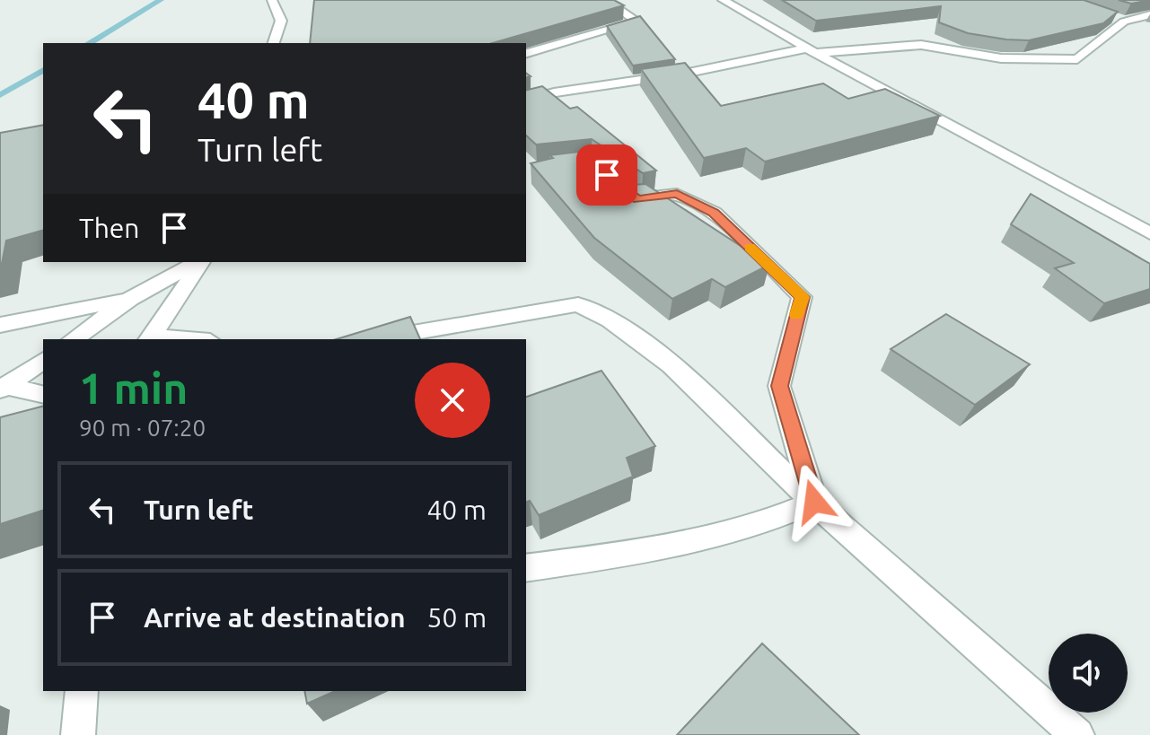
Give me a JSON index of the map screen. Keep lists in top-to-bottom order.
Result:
{
  "page": {
    "turn": ["40 m", "Turn left"],
    "then": "Then",
    "heading": ["1 min", "90 m · 07:20"],
    "list": [
      {
        "name": "Turn left",
        "value": "40 m"
      },
      {
        "name": "Arrive at destination",
        "value": "50 m"
      }
    ]
  }
}
